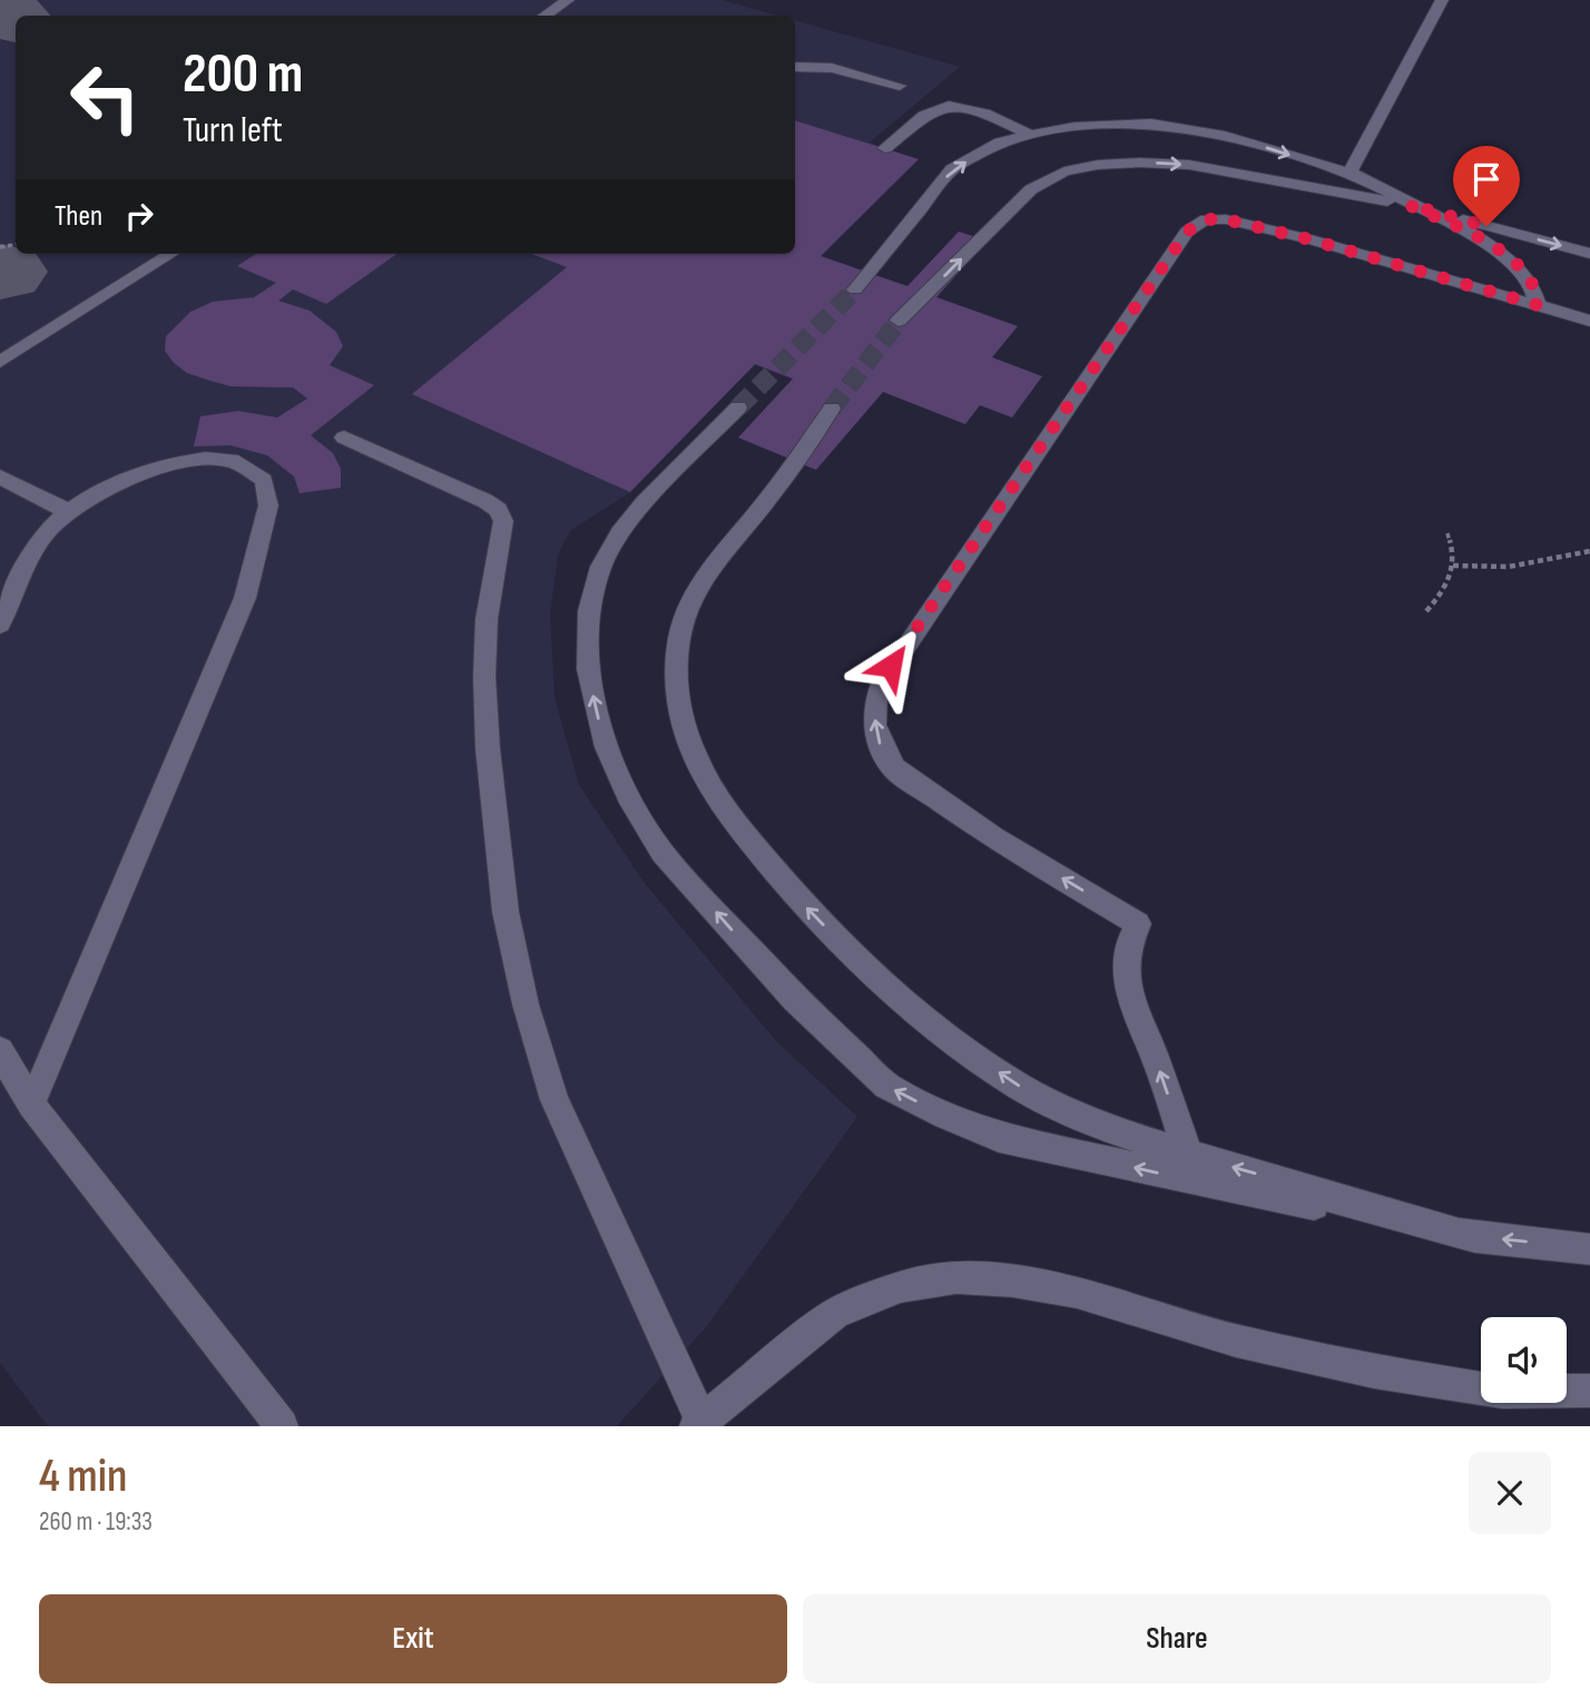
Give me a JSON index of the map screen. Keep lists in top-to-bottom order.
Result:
{
  "page": {
    "turn": ["200 m", "Turn left"],
    "then": "Then",
    "heading": ["4 min", "260 m · 19:33"],
    "buttons": ["Exit", "Share"]
  }
}
